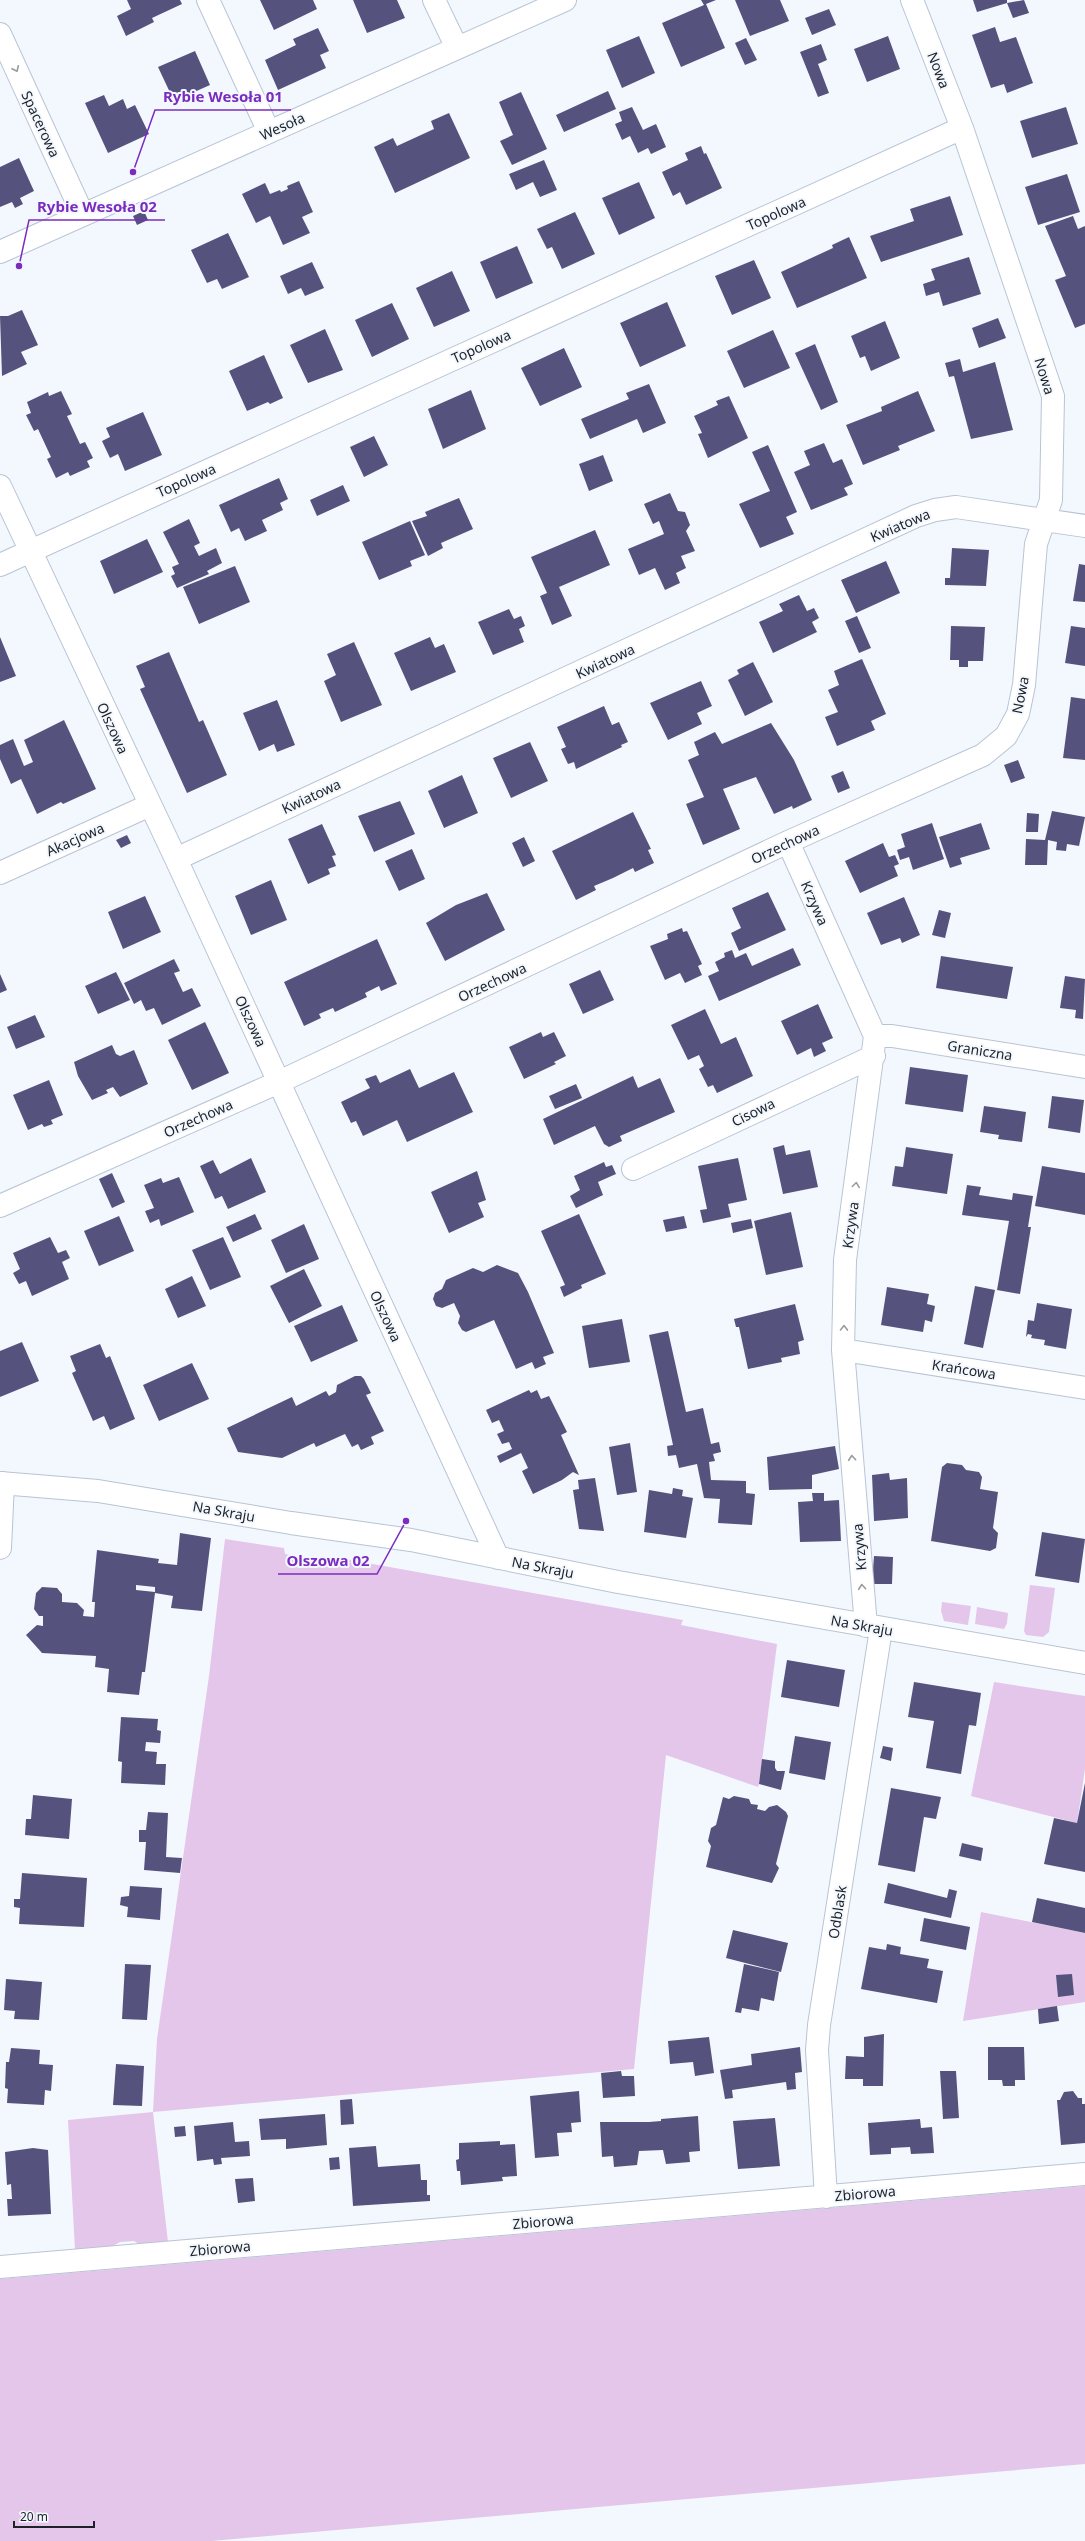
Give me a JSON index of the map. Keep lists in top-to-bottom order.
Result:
{
  "streets": {
    "street": [
      "Nowa",
      "Spacerowa",
      "Wesoła",
      "Topolowa",
      "Kwiatowa",
      "Olszowa",
      "Akacjowa",
      "Orzechowa",
      "Krzywa",
      "Graniczna",
      "Cisowa",
      "Krańcowa",
      "Na Skraju",
      "Odblask",
      "Zbiorowa"
    ]
  },
  "crossings": [
    ["Nowa", "Topolowa"],
    ["Nowa", "Kwiatowa"],
    ["Nowa", "Orzechowa"],
    ["Spacerowa", "Wesoła"],
    ["Topolowa", "Olszowa"],
    ["Kwiatowa", "Olszowa"],
    ["Olszowa", "Akacjowa"],
    ["Olszowa", "Orzechowa"],
    ["Olszowa", "Na Skraju"],
    ["Orzechowa", "Krzywa"],
    ["Krzywa", "Graniczna"],
    ["Krzywa", "Cisowa"],
    ["Krzywa", "Krańcowa"],
    ["Krzywa", "Na Skraju"],
    ["Krzywa", "Odblask"],
    ["Graniczna", "Cisowa"],
    ["Na Skraju", "Odblask"],
    ["Odblask", "Zbiorowa"]
  ],
  "one_way": ["Spacerowa", "Krzywa"],
  "places": ["Rybie Wesoła 01", "Rybie Wesoła 02", "Olszowa 02"],
  "scale_bar": "20 m"
}
